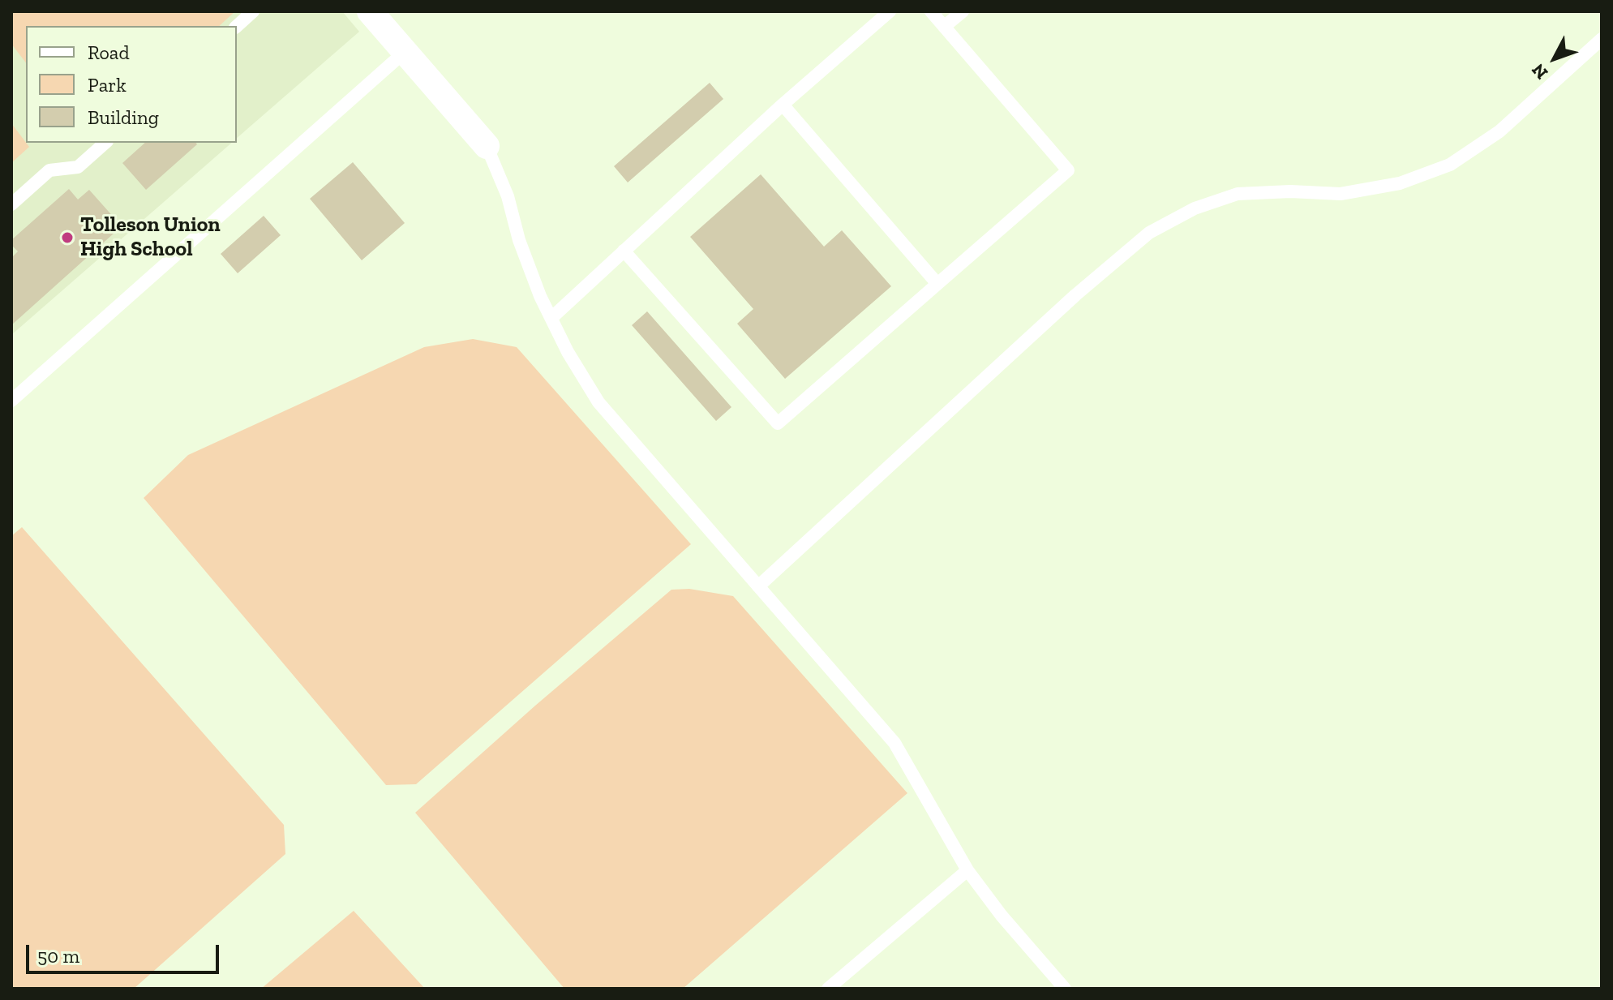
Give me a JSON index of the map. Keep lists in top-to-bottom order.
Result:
{
  "places": ["Tolleson Union High School"],
  "legend": ["Road", "Park", "Building"],
  "scale_bar": "50 m",
  "north": "bottom left"
}
